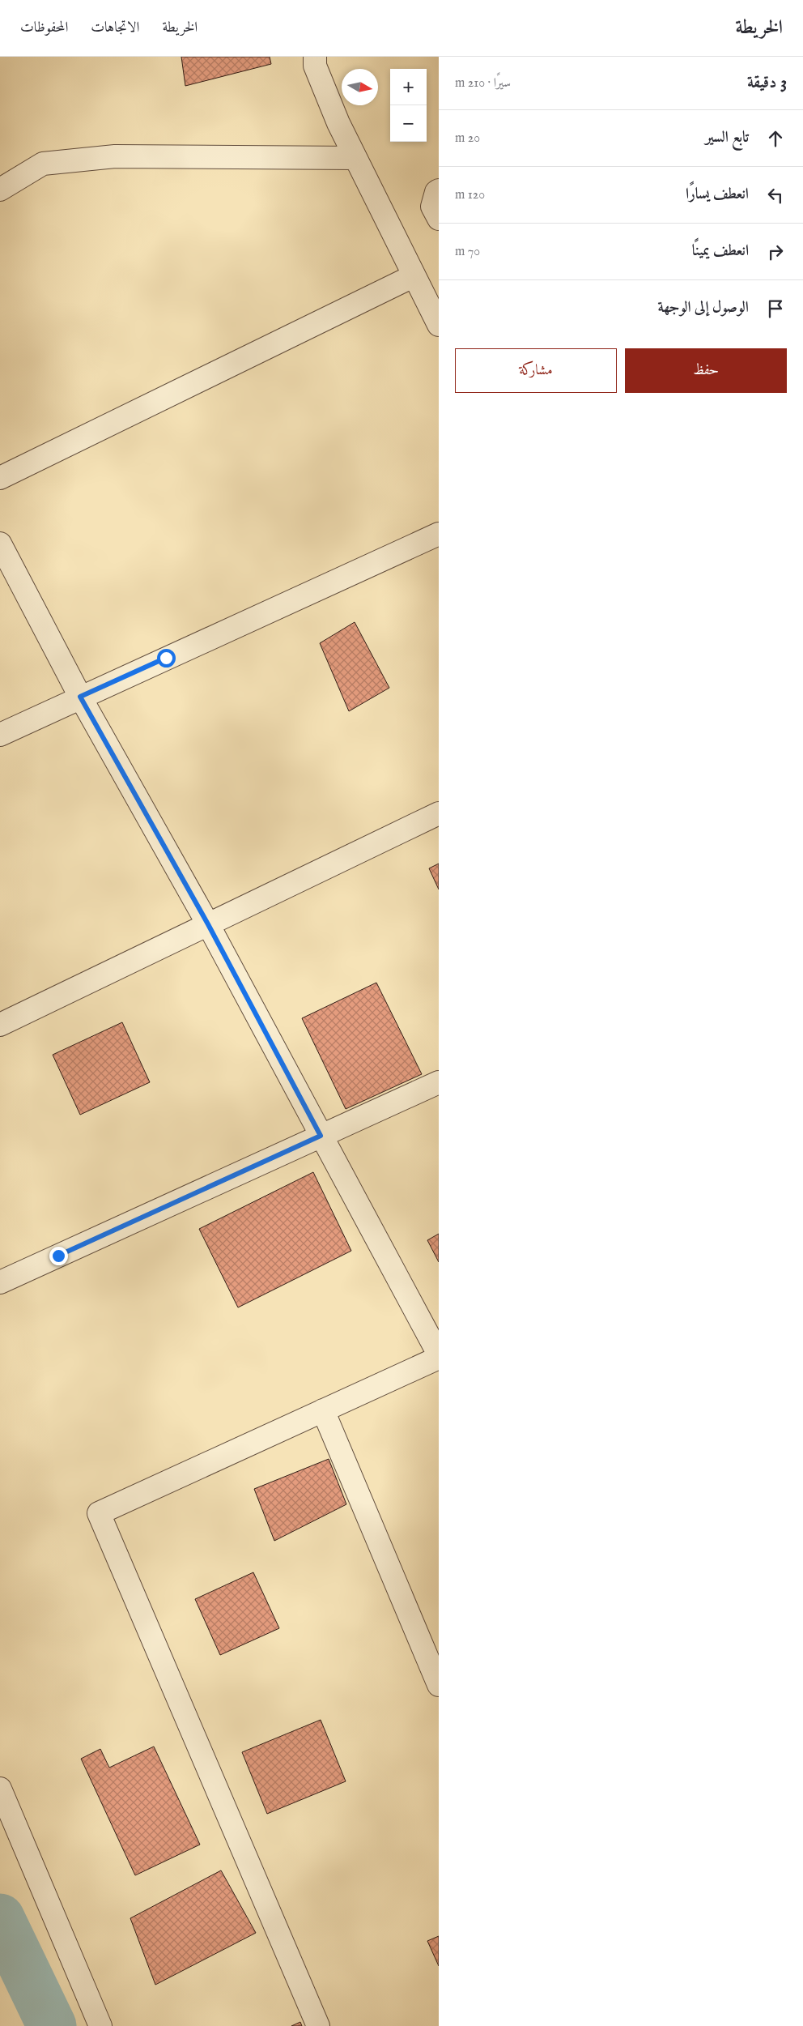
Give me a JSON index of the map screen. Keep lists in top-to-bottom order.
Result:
{
  "north": "right",
  "page": {
    "header": "الخريطة",
    "nav": ["الخريطة", "الاتجاهات", "المحفوظات"],
    "heading": ["3 دقيقة", "سيرًا · 210 m"],
    "map_buttons": ["+", "−"],
    "list": [
      ["تابع السير", "20 m"],
      ["انعطف يسارًا", "120 m"],
      ["انعطف يمينًا", "70 m"],
      "الوصول إلى الوجهة"
    ],
    "buttons": ["حفظ", "مشاركة"]
  }
}
